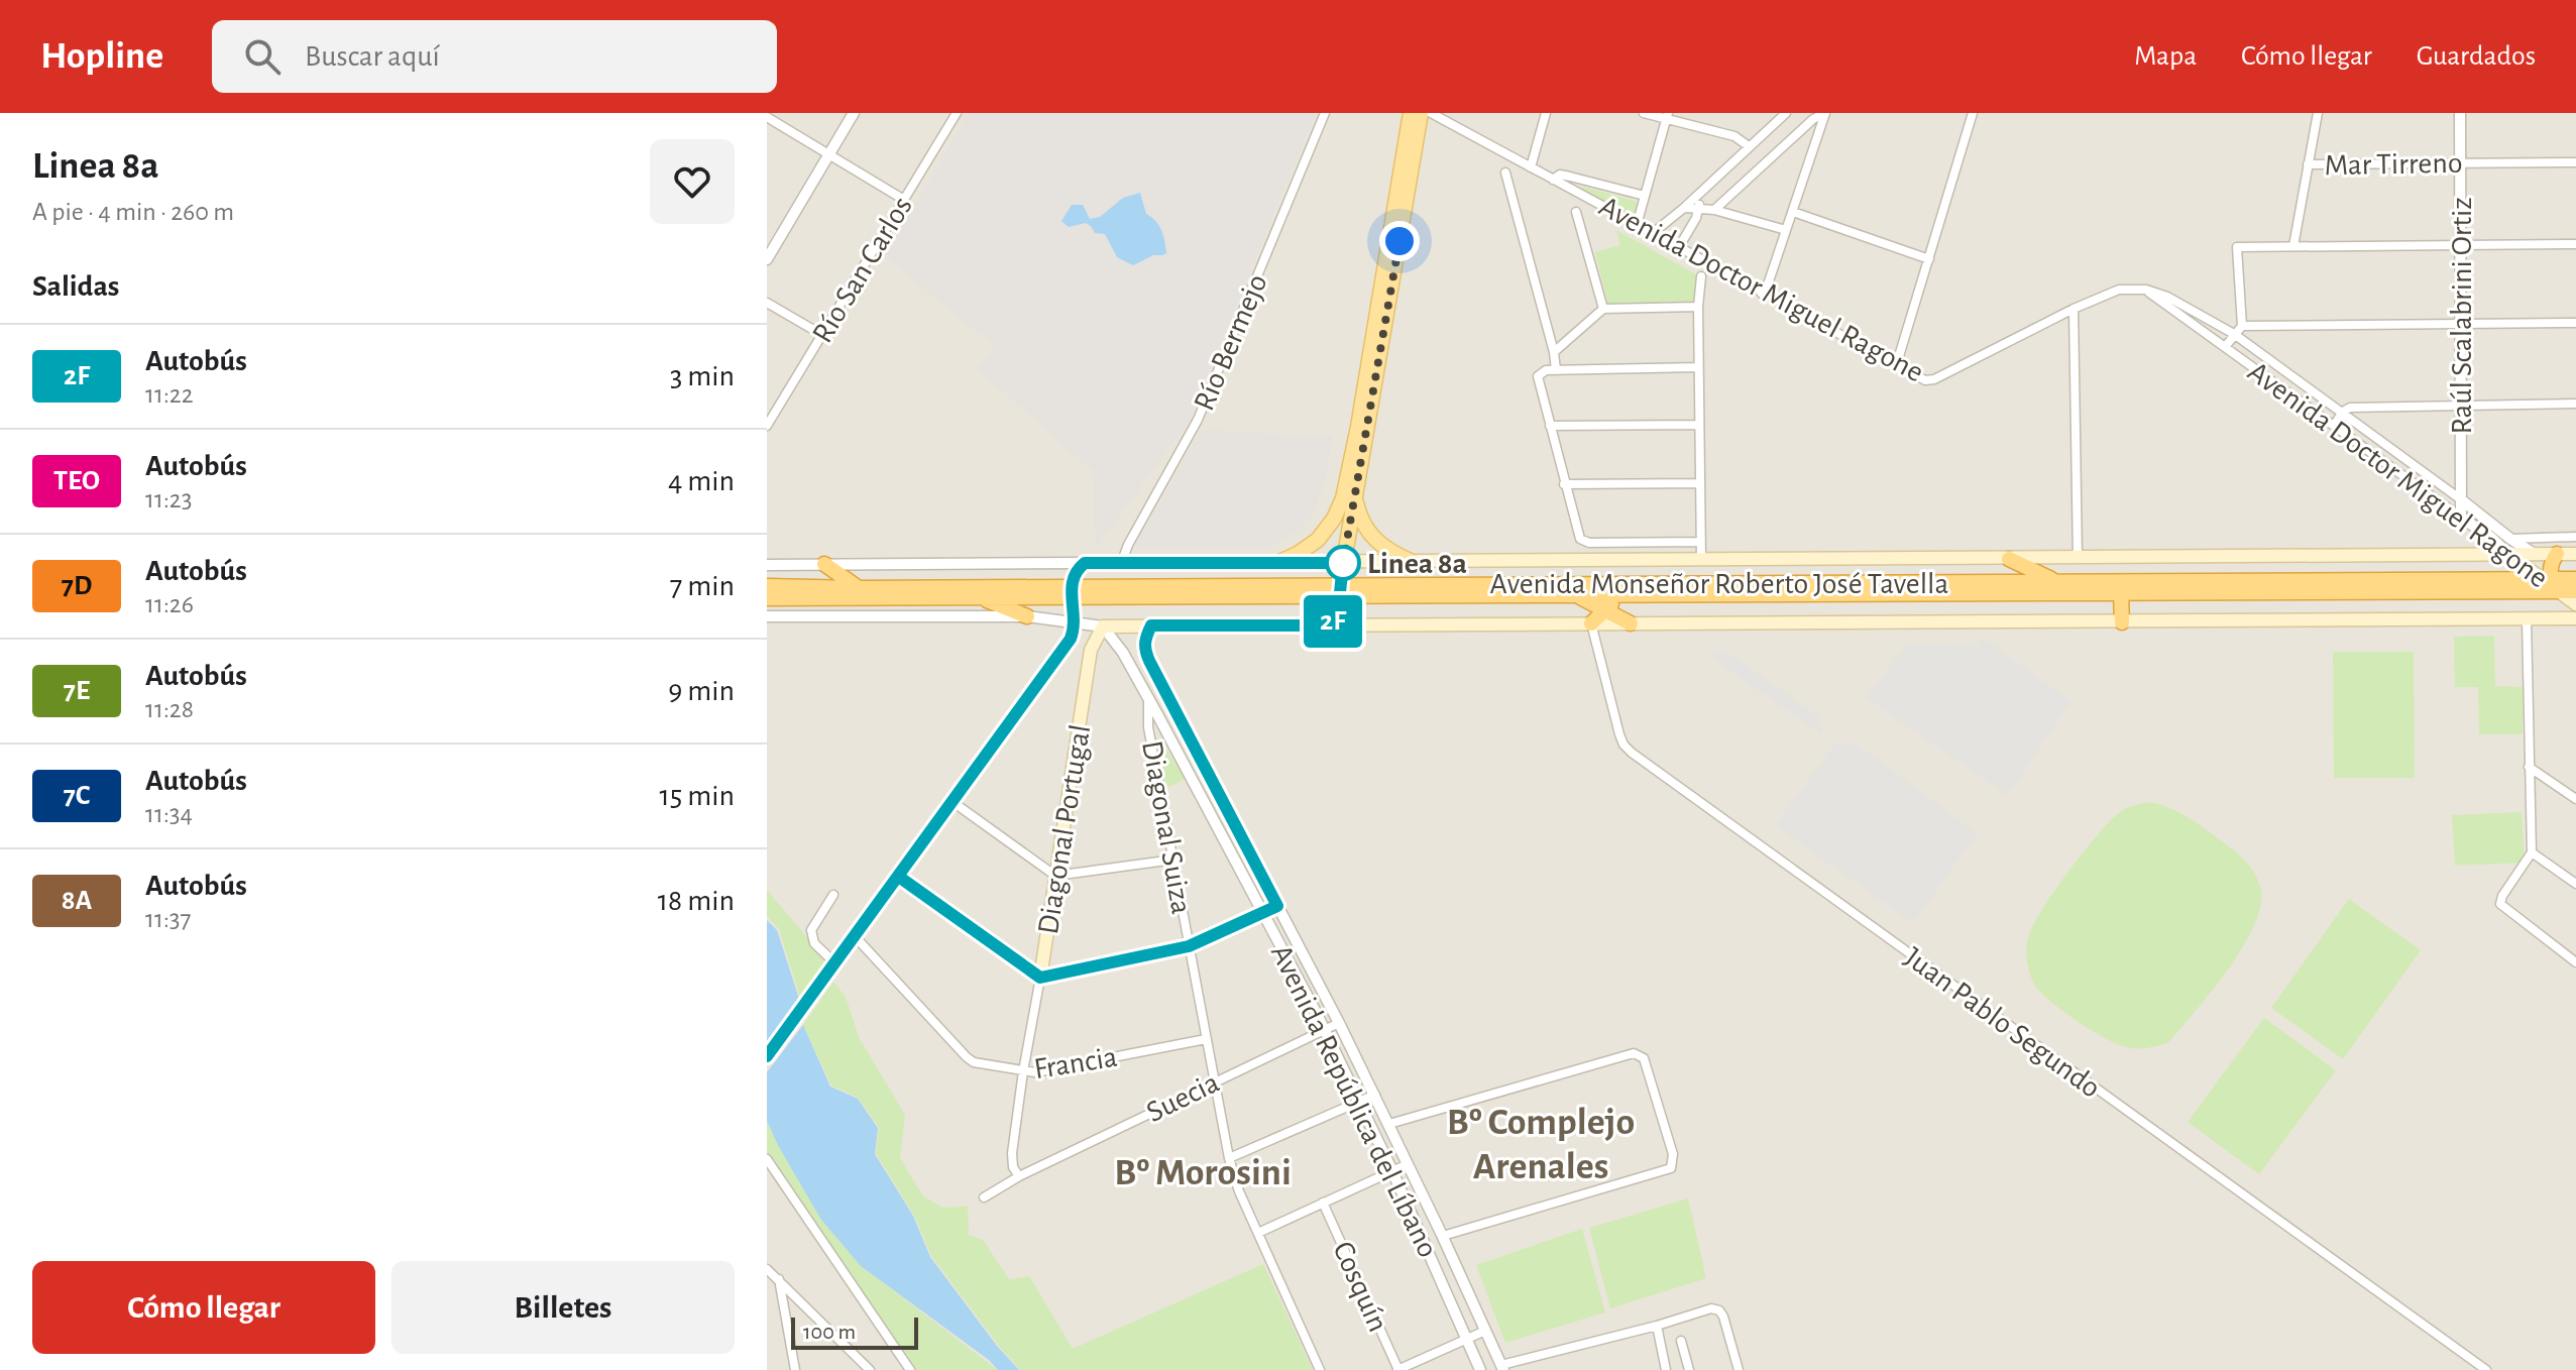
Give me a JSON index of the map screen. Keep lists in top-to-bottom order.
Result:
{
  "streets": {
    "highway": ["Avenida Monseñor Roberto José Tavella"],
    "main road": ["Avenida Doctor Miguel Ragone", "Diagonal Portugal"],
    "street": [
      "Mar Tirreno",
      "Río San Carlos",
      "Raúl Scalabrini Ortiz",
      "Río Bermejo",
      "Diagonal Suiza",
      "Juan Pablo Segundo",
      "Francia",
      "Suecia",
      "Avenida República del Líbano",
      "Cosquín"
    ]
  },
  "crossings": [
    ["Mar Tirreno", "Raúl Scalabrini Ortiz"],
    ["Avenida Doctor Miguel Ragone", "Raúl Scalabrini Ortiz"],
    ["Avenida Doctor Miguel Ragone", "Avenida Monseñor Roberto José Tavella"],
    ["Diagonal Suiza", "Francia"],
    ["Diagonal Suiza", "Suecia"],
    ["Diagonal Suiza", "Avenida República del Líbano"],
    ["Diagonal Portugal", "Francia"],
    ["Diagonal Portugal", "Suecia"],
    ["Diagonal Portugal", "Avenida República del Líbano"],
    ["Suecia", "Avenida República del Líbano"]
  ],
  "districts": ["Bº Complejo Arenales", "Bº Morosini"],
  "places": ["Linea 8a"],
  "lines": ["bus line 2F"],
  "scale_bar": "100 m",
  "page": {
    "header": "Hopline",
    "search": "Buscar aquí",
    "nav": ["Mapa", "Cómo llegar", "Guardados"],
    "heading": [
      ["Linea 8a", "A pie · 4 min · 260 m"],
      "Salidas"
    ],
    "on_map": "2F",
    "list": [
      {
        "mark": "2F",
        "name": "Autobús",
        "note": "11:22",
        "value": "3 min"
      },
      {
        "mark": "TEO",
        "name": "Autobús",
        "note": "11:23",
        "value": "4 min"
      },
      {
        "mark": "7D",
        "name": "Autobús",
        "note": "11:26",
        "value": "7 min"
      },
      {
        "mark": "7E",
        "name": "Autobús",
        "note": "11:28",
        "value": "9 min"
      },
      {
        "mark": "7C",
        "name": "Autobús",
        "note": "11:34",
        "value": "15 min"
      },
      {
        "mark": "8A",
        "name": "Autobús",
        "note": "11:37",
        "value": "18 min"
      }
    ],
    "buttons": ["Cómo llegar", "Billetes"],
    "scale": "100 m"
  }
}
